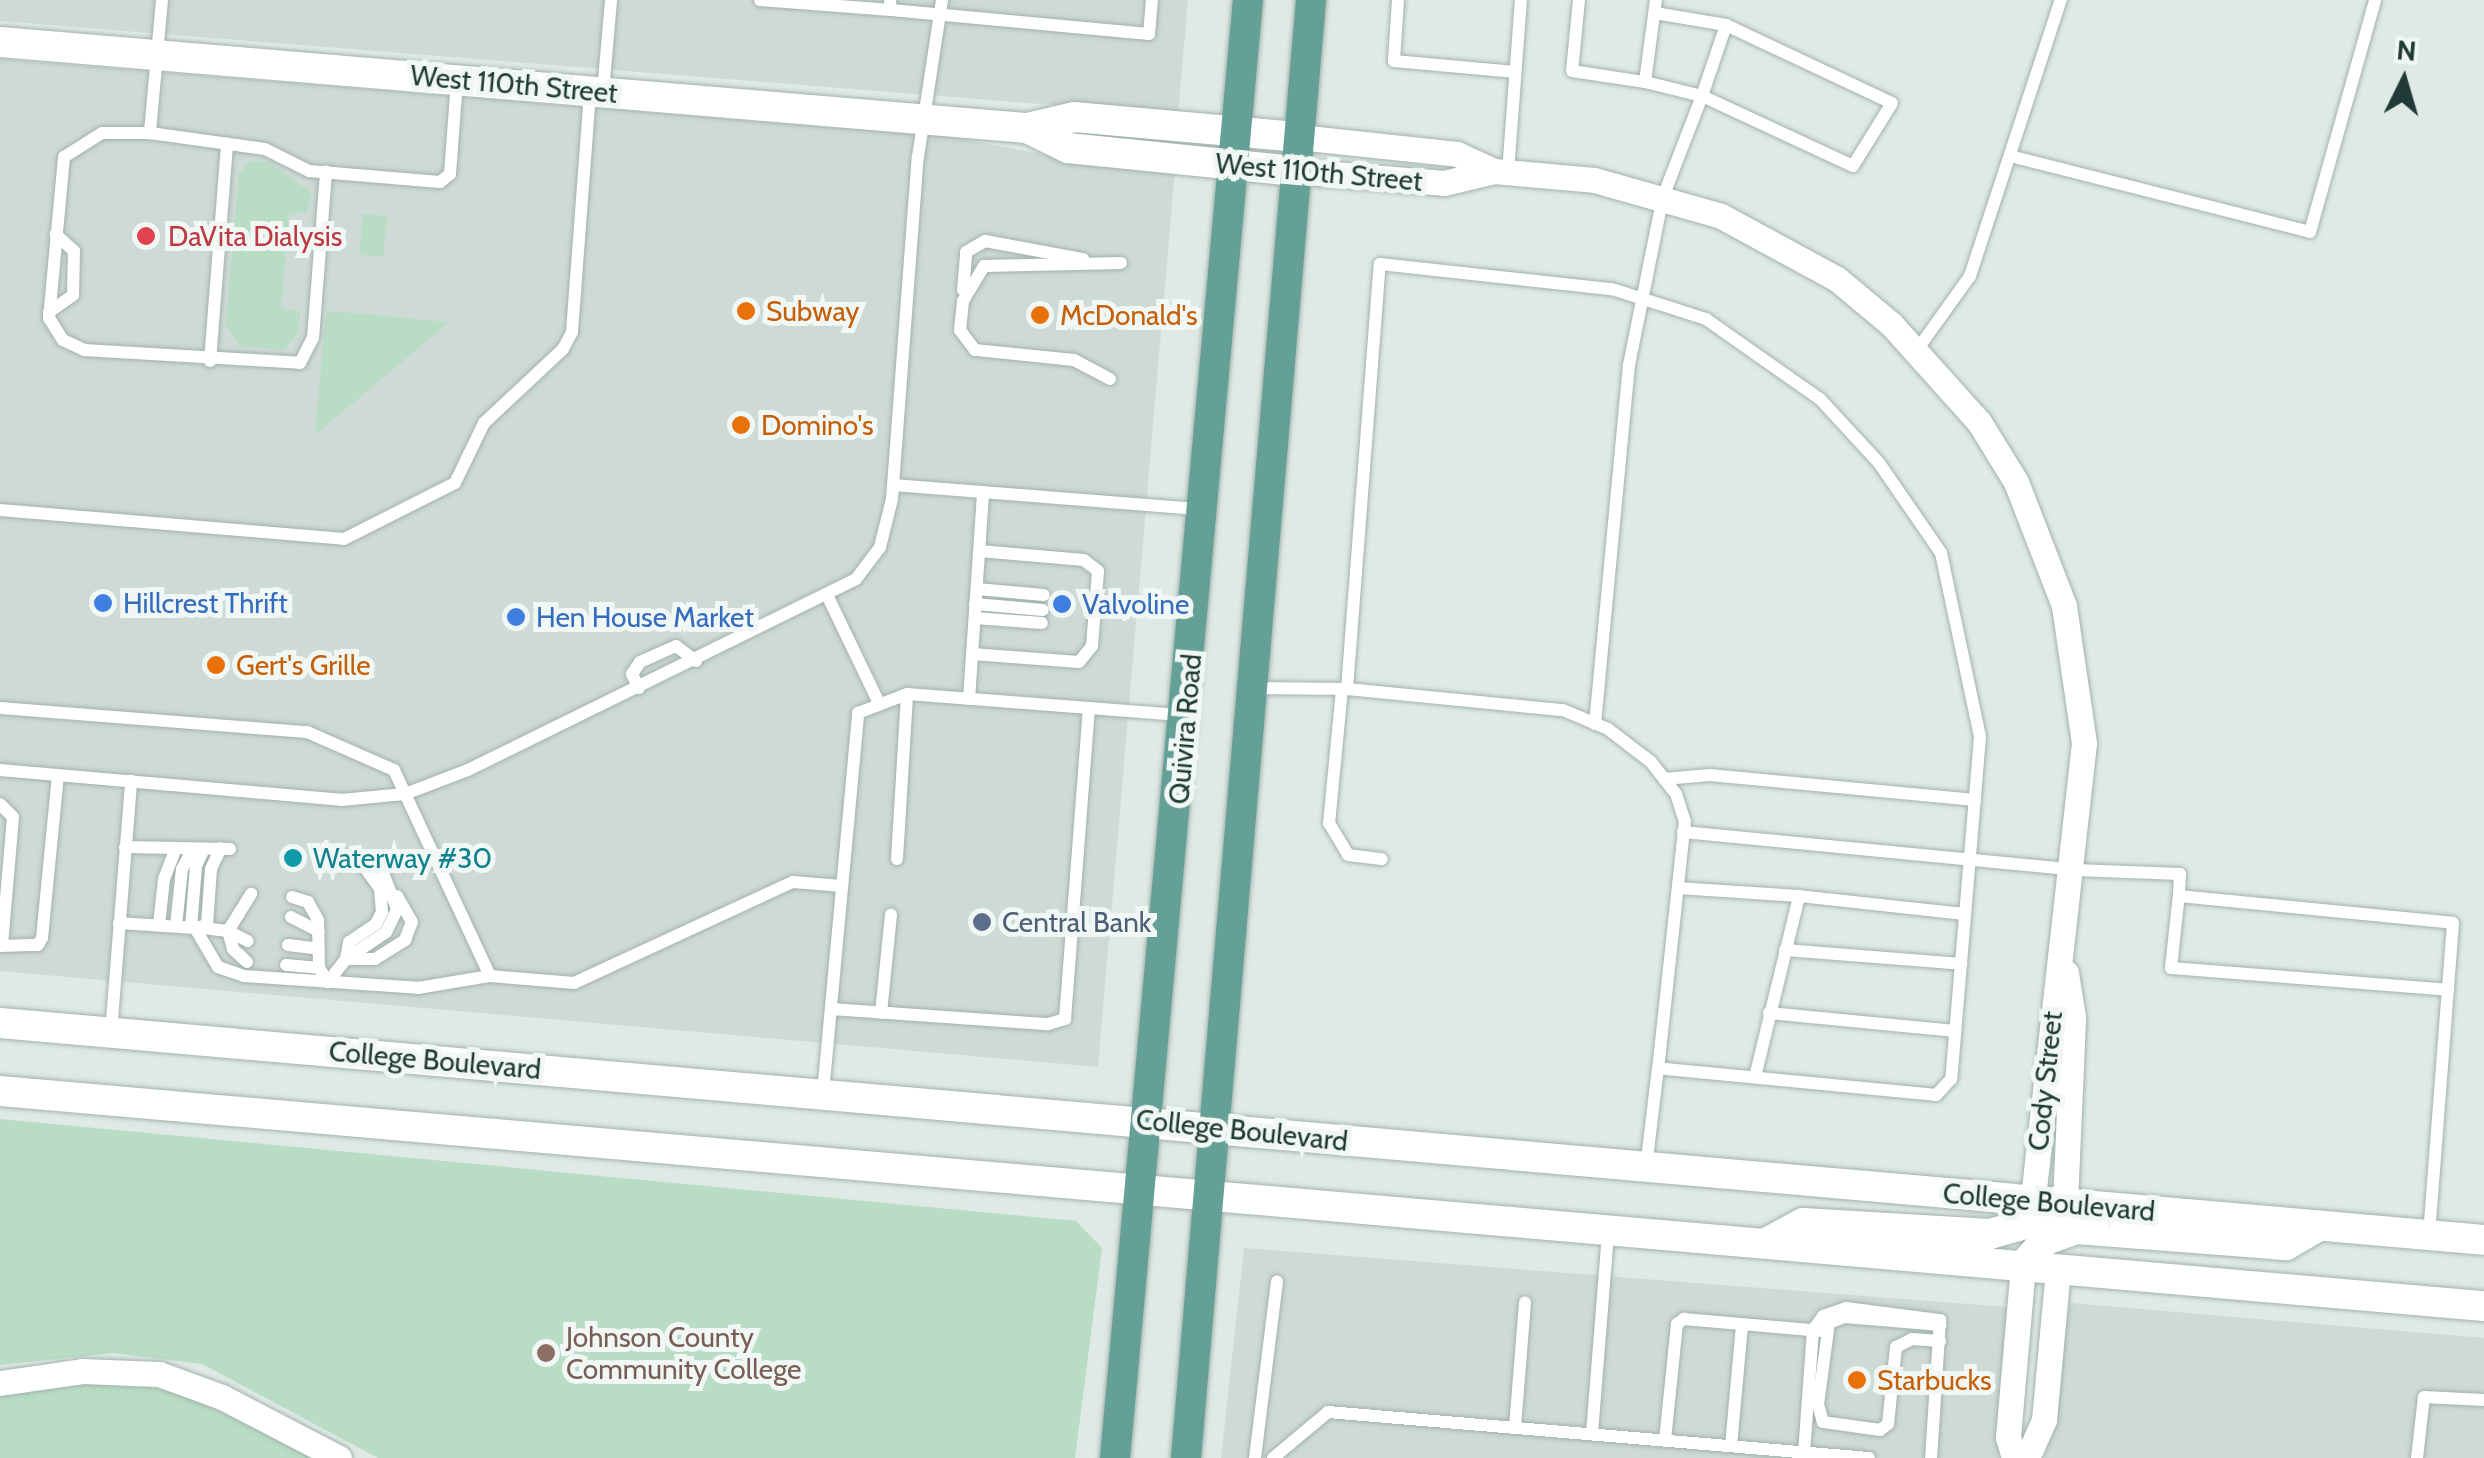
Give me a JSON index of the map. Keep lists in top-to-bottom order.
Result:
{
  "streets": {
    "main road": ["West 110th Street", "Quivira Road", "College Boulevard"],
    "street": ["Cody Street"]
  },
  "crossings": [
    ["West 110th Street", "Quivira Road"],
    ["West 110th Street", "Cody Street"],
    ["Quivira Road", "College Boulevard"],
    ["College Boulevard", "Cody Street"]
  ],
  "places": [
    "DaVita Dialysis",
    "Subway",
    "McDonald's",
    "Domino's",
    "Hillcrest Thrift",
    "Valvoline",
    "Hen House Market",
    "Gert's Grille",
    "Waterway #30",
    "Central Bank",
    "Johnson County Community College",
    "Starbucks"
  ],
  "north": "top"
}
